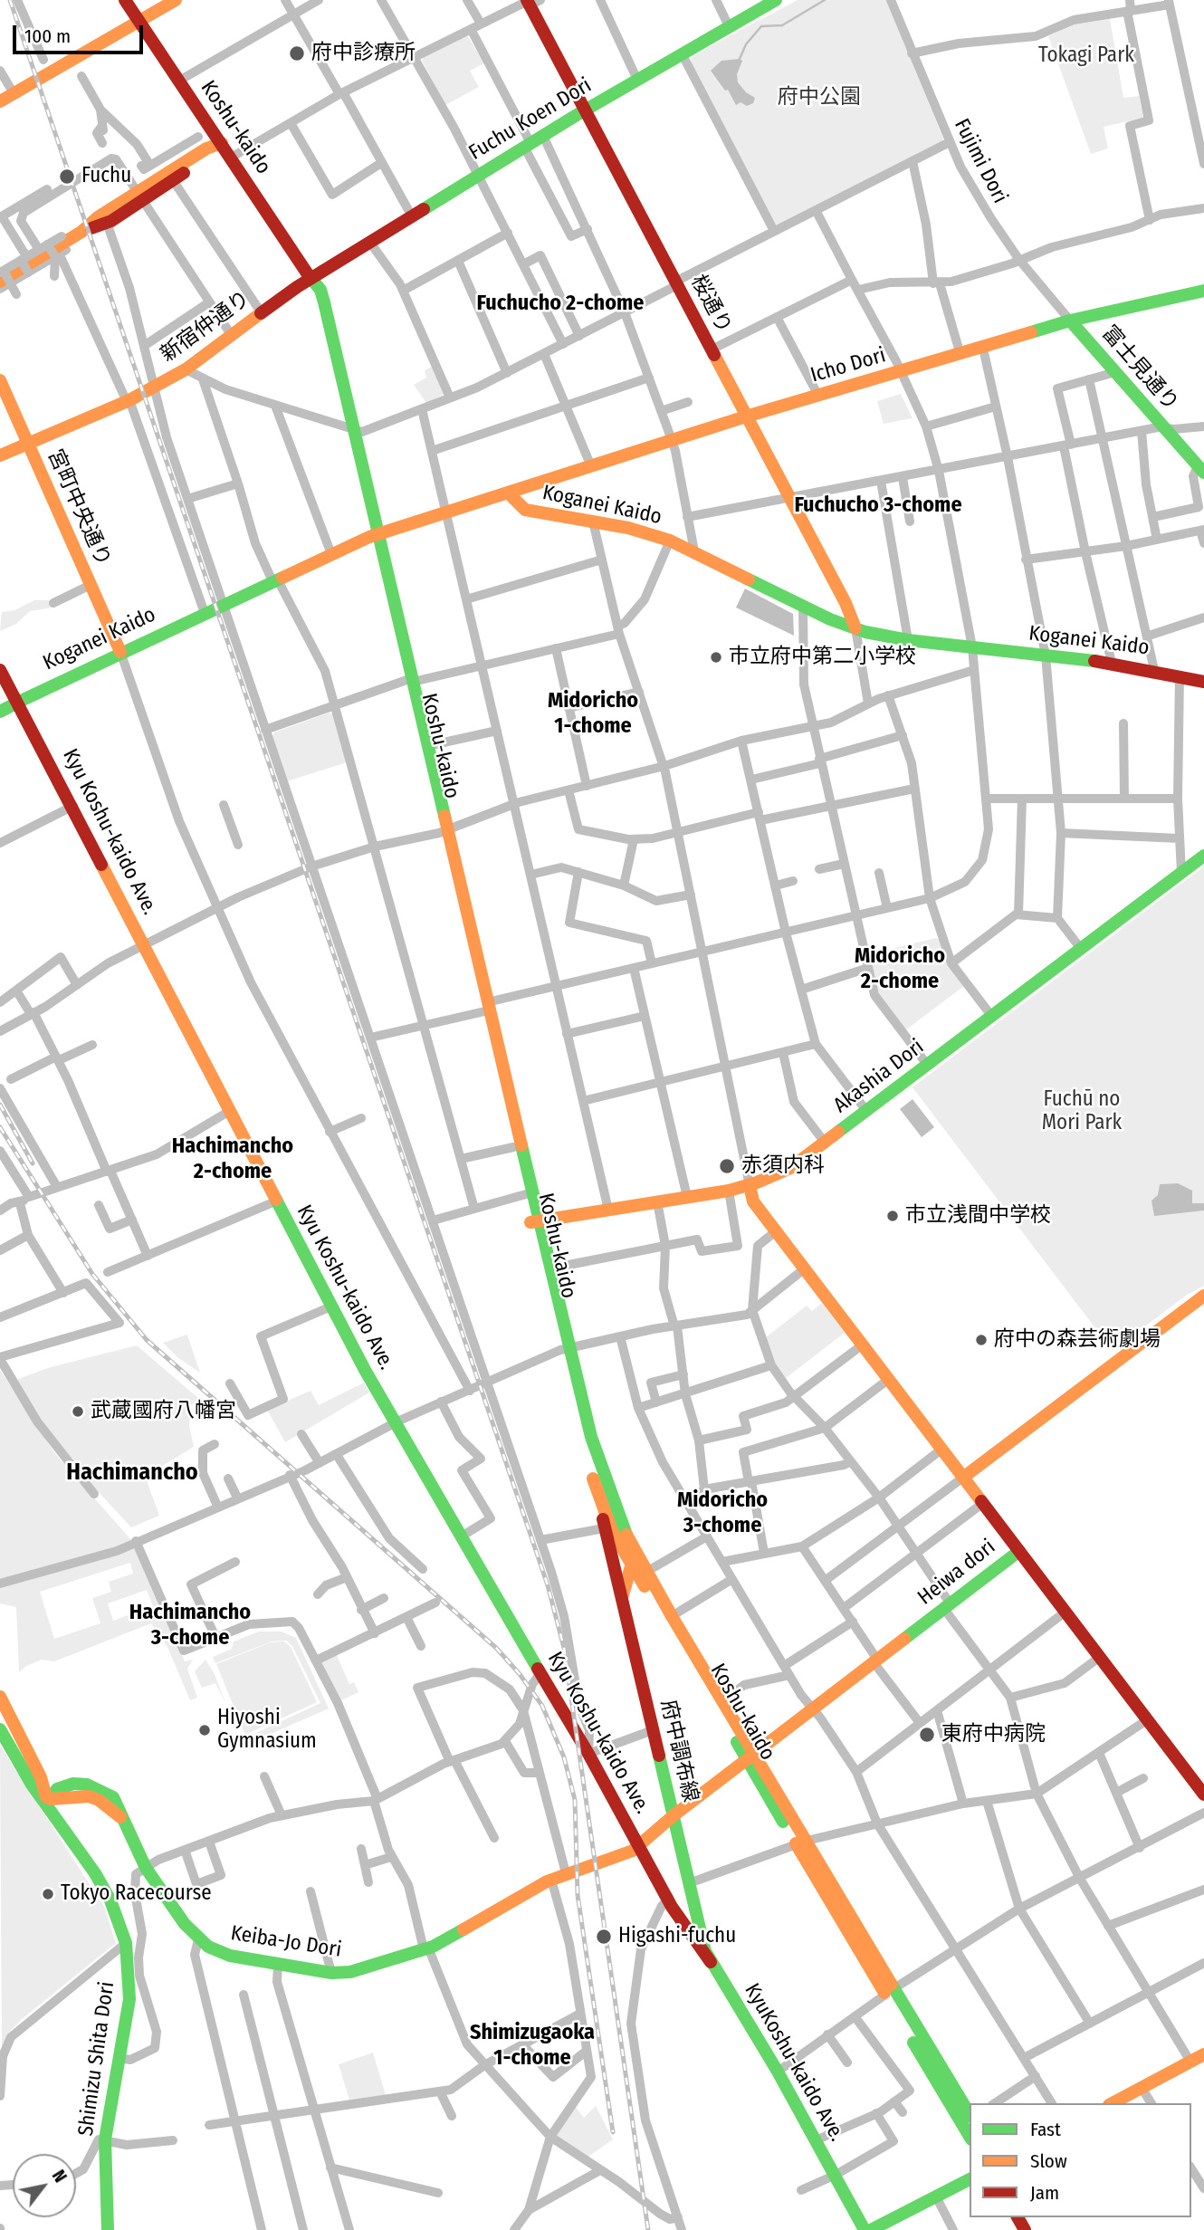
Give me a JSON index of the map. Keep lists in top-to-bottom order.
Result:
{
  "streets": {
    "main road": [
      "Fuchu Koen Dori",
      "Koshu-kaido",
      "桜通り",
      "新宿仲通り",
      "Icho Dori",
      "富士見通り",
      "Koganei Kaido",
      "宮町中央通り",
      "Kyu Koshu-kaido Ave.",
      "Akashia Dori",
      "Heiwa dori",
      "府中調布線",
      "Keiba-Jo Dori",
      "Shimizu Shita Dori",
      "KyuKoshu-kaido Ave."
    ],
    "street": ["Fujimi Dori"]
  },
  "crossings": [
    ["Fuchu Koen Dori", "Koshu-kaido"],
    ["Fuchu Koen Dori", "桜通り"],
    ["Fuchu Koen Dori", "新宿仲通り"],
    ["Koshu-kaido", "新宿仲通り"],
    ["Koshu-kaido", "Koganei Kaido"],
    ["Koshu-kaido", "Akashia Dori"],
    ["Koshu-kaido", "Heiwa dori"],
    ["Koshu-kaido", "府中調布線"],
    ["Fujimi Dori", "Icho Dori"],
    ["Fujimi Dori", "富士見通り"],
    ["桜通り", "Icho Dori"],
    ["桜通り", "Koganei Kaido"],
    ["Icho Dori", "富士見通り"],
    ["Icho Dori", "Koganei Kaido"],
    ["Koganei Kaido", "宮町中央通り"],
    ["Koganei Kaido", "Kyu Koshu-kaido Ave."],
    ["Kyu Koshu-kaido Ave.", "Heiwa dori"],
    ["Kyu Koshu-kaido Ave.", "Keiba-Jo Dori"],
    ["Akashia Dori", "Heiwa dori"],
    ["Heiwa dori", "府中調布線"],
    ["Heiwa dori", "Keiba-Jo Dori"],
    ["府中調布線", "KyuKoshu-kaido Ave."],
    ["Keiba-Jo Dori", "Shimizu Shita Dori"]
  ],
  "districts": [
    "Fuchucho 2-chome",
    "Fuchucho 3-chome",
    "Midoricho 1-chome",
    "Midoricho 2-chome",
    "Hachimancho 2-chome",
    "Hachimancho",
    "Midoricho 3-chome",
    "Hachimancho 3-chome",
    "Shimizugaoka 1-chome"
  ],
  "parks": ["Tokagi Park", "府中公園", "Fuchū no Mori Park"],
  "places": [
    "府中診療所",
    "Fuchu",
    "市立府中第二小学校",
    "赤須内科",
    "市立浅間中学校",
    "府中の森芸術劇場",
    "武蔵國府八幡宮",
    "Hiyoshi Gymnasium",
    "東府中病院",
    "Tokyo Racecourse",
    "Higashi-fuchu"
  ],
  "legend": ["Fast", "Slow", "Jam"],
  "scale_bar": "100 m",
  "north": "top right"
}
